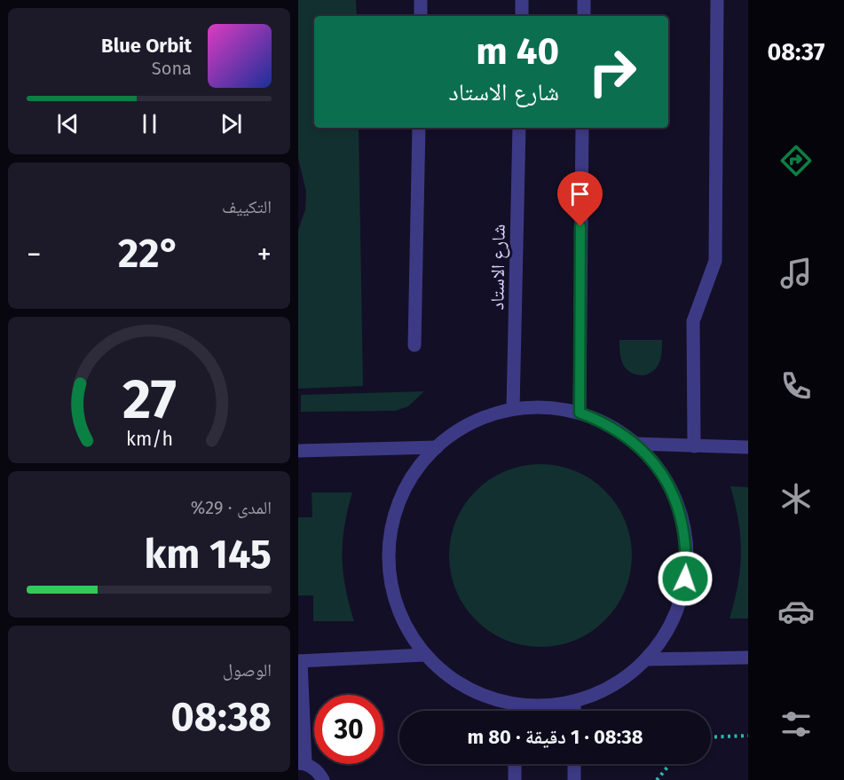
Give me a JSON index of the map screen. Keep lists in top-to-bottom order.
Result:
{
  "streets": {
    "street": ["شارع الاستاد"]
  },
  "page": {
    "tabs": "08:37",
    "turn": ["40 m", "شارع الاستاد"],
    "song": ["Blue Orbit", "Sona"],
    "tile": [
      "التكييف",
      ["المدى · 29%", "145 km"],
      ["الوصول", "08:38"]
    ],
    "heat": ["−", "22°", "+"],
    "limit": "30",
    "trip": "08:38 · 1 دقيقة · 80 m",
    "gauge": ["27", "km/h"]
  }
}
